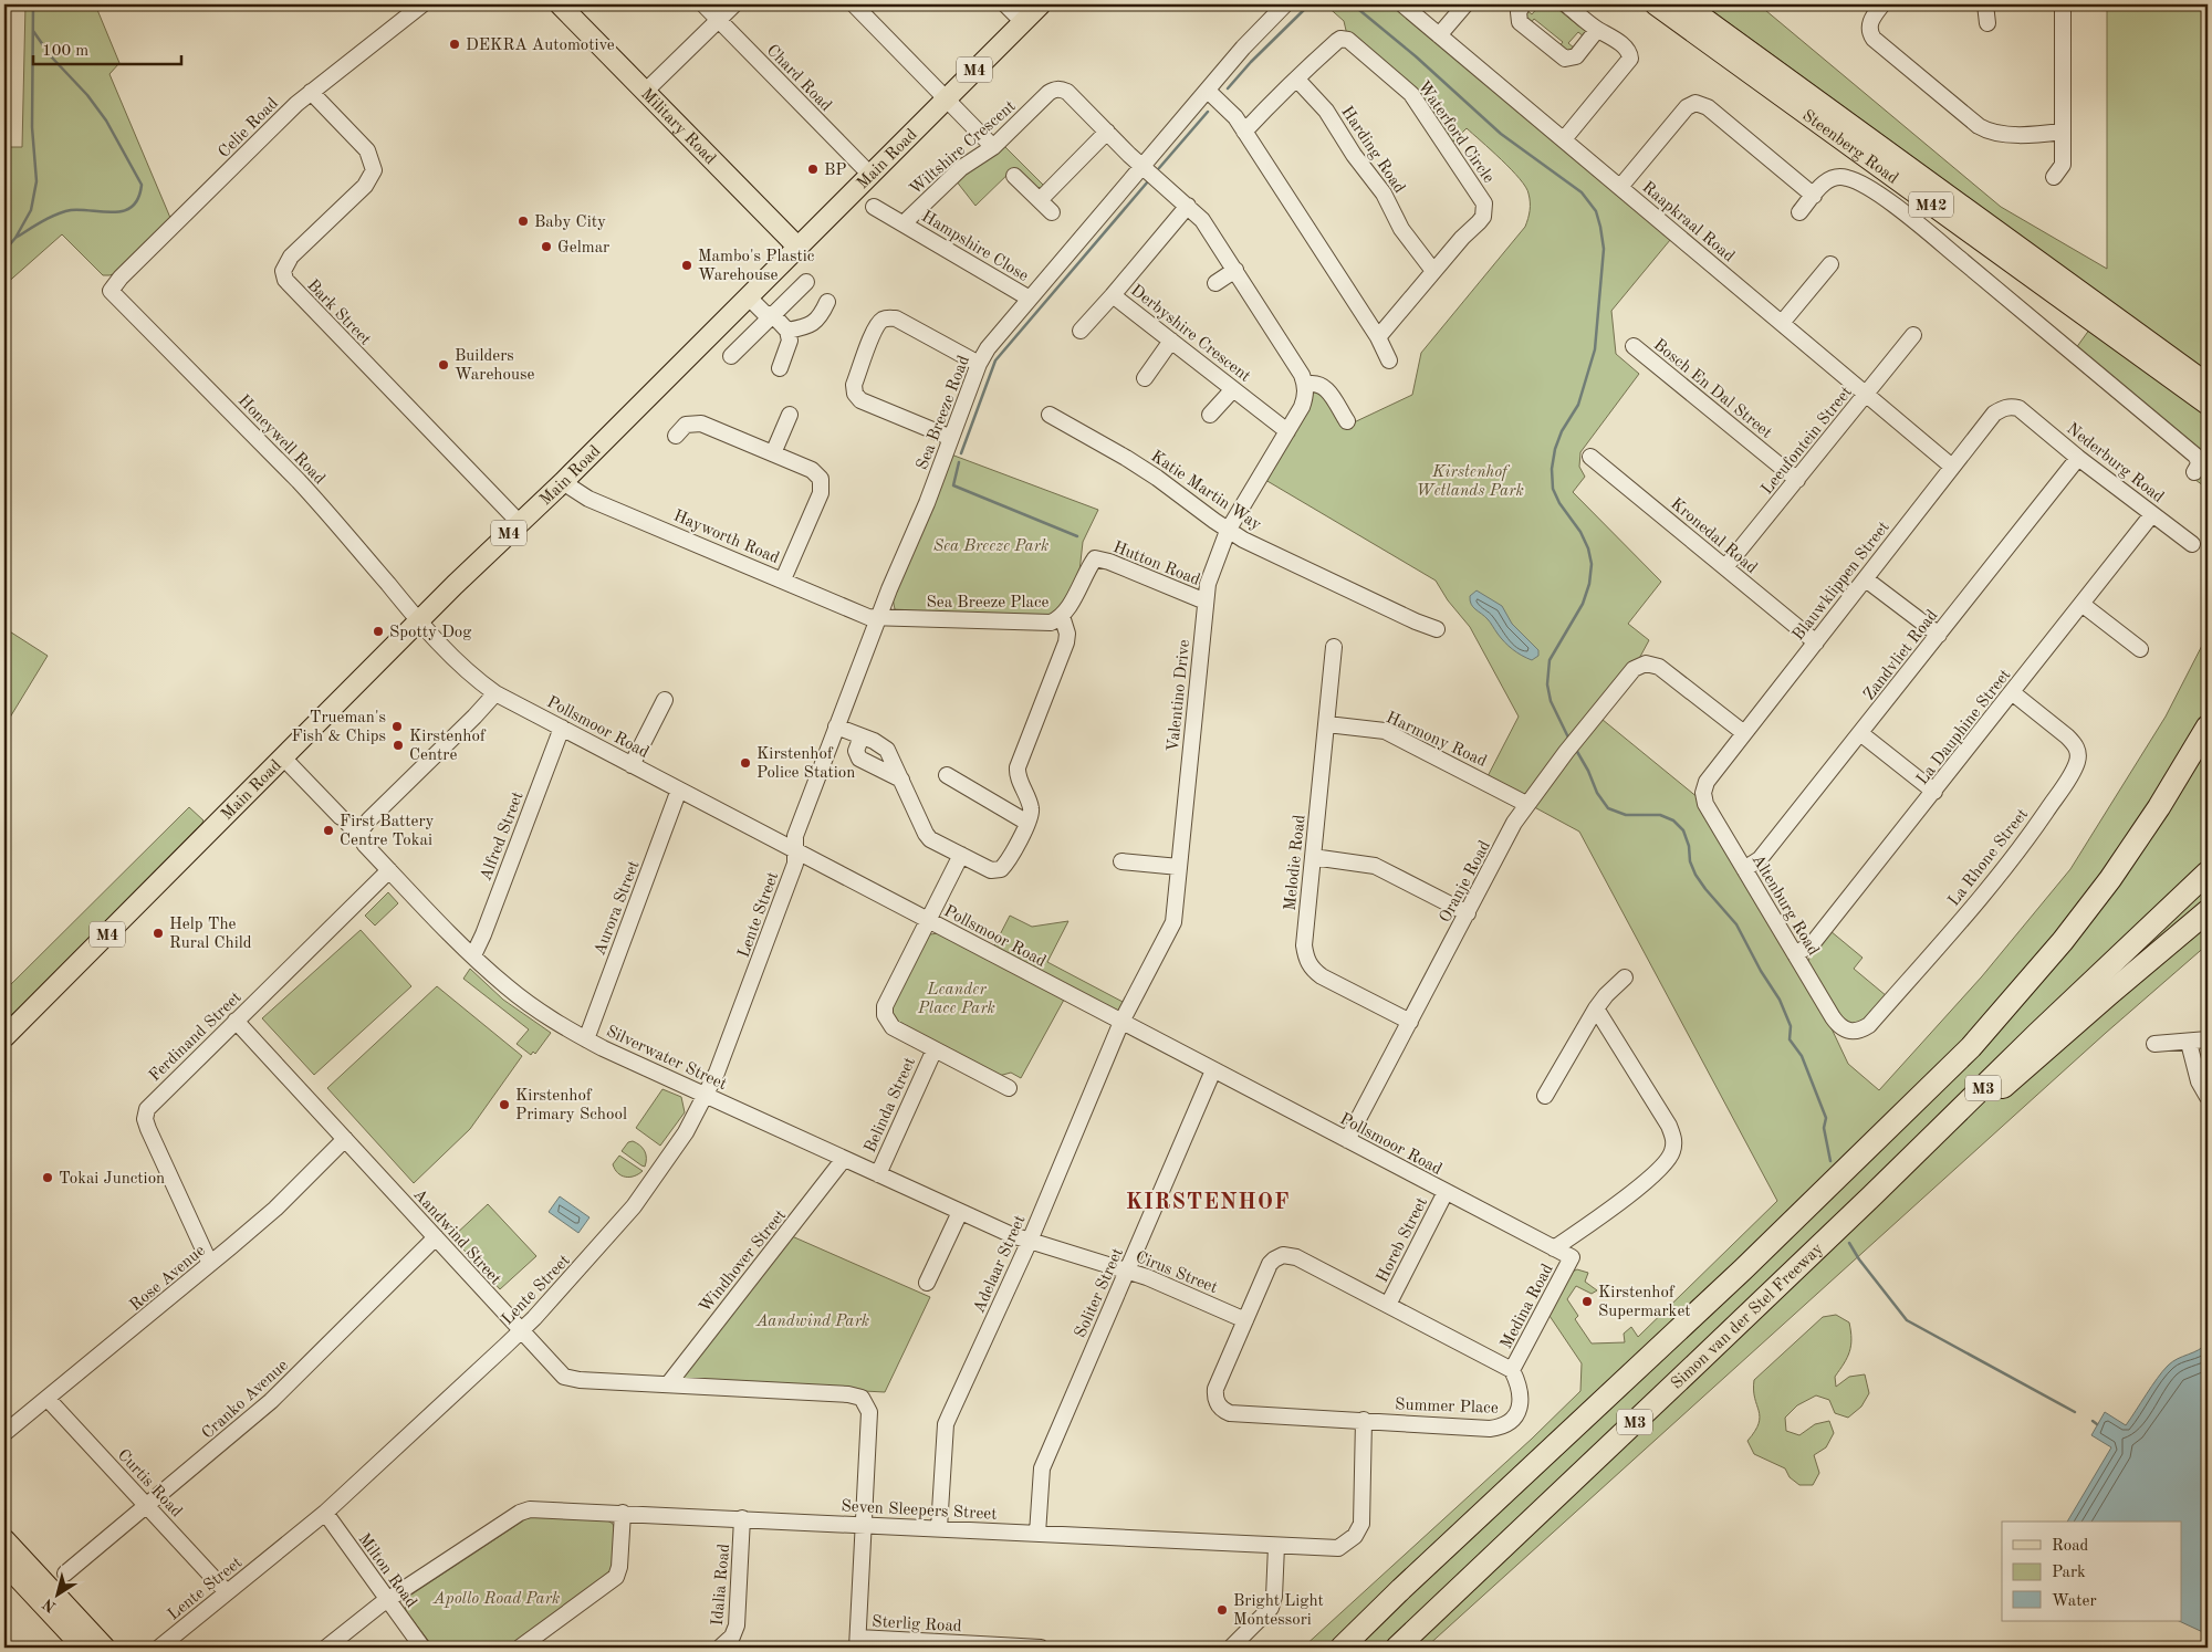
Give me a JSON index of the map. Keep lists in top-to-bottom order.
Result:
{
  "streets": {
    "highway": ["M3", "Simon van der Stel Freeway"],
    "main road": [
      "M4",
      "Military Road",
      "Steenberg Road",
      "Main Road",
      "M42"
    ],
    "street": [
      "Chard Road",
      "Celie Road",
      "Waterford Circle",
      "Wiltshire Crescent",
      "Harding Road",
      "Raapkraal Road",
      "Hampshire Close",
      "Bark Street",
      "Derbyshire Crescent",
      "Bosch En Dal Street",
      "Sea Breeze Road",
      "Honeywell Road",
      "Leeufontein Street",
      "Nederburg Road",
      "Katie Martin Way",
      "Kronedal Road",
      "Hayworth Road",
      "Hutton Road",
      "Blauwklippen Street",
      "Sea Breeze Place",
      "Zandvliet Road",
      "Valentino Drive",
      "Pollsmoor Road",
      "La Dauphine Street",
      "Harmony Road",
      "Alfred Street",
      "La Rhone Street",
      "Melodie Road",
      "Oranje Road",
      "Altenburg Road",
      "Aurora Street",
      "Lente Street",
      "Ferdinand Street",
      "Silverwater Street",
      "Belinda Street",
      "Aandwind Street",
      "Horeb Street",
      "Windhover Street",
      "Adelaar Street",
      "Cirus Street",
      "Rose Avenue",
      "Soliter Street",
      "Medina Road",
      "Cranko Avenue",
      "Summer Place",
      "Curtis Road",
      "Seven Sleepers Street",
      "Milton Road",
      "Idalia Road",
      "Sterlig Road"
    ]
  },
  "crossings": [
    ["Chard Road", "Main Road"],
    ["Military Road", "Main Road"],
    ["Celie Road", "Bark Street"],
    ["Celie Road", "Honeywell Road"],
    ["Waterford Circle", "Harding Road"],
    ["Wiltshire Crescent", "Hampshire Close"],
    ["Wiltshire Crescent", "Sea Breeze Road"],
    ["Main Road", "Bark Street"],
    ["Main Road", "Honeywell Road"],
    ["Main Road", "Hayworth Road"],
    ["Main Road", "Pollsmoor Road"],
    ["Main Road", "Silverwater Street"],
    ["Raapkraal Road", "Leeufontein Street"],
    ["Raapkraal Road", "Blauwklippen Street"],
    ["Hampshire Close", "Sea Breeze Road"],
    ["Derbyshire Crescent", "Valentino Drive"],
    ["Bosch En Dal Street", "Leeufontein Street"],
    ["Sea Breeze Road", "Hayworth Road"],
    ["Sea Breeze Road", "Sea Breeze Place"],
    ["Sea Breeze Road", "Pollsmoor Road"],
    ["Sea Breeze Road", "Lente Street"],
    ["Honeywell Road", "Pollsmoor Road"],
    ["Leeufontein Street", "Kronedal Road"],
    ["Nederburg Road", "Blauwklippen Street"],
    ["Nederburg Road", "Zandvliet Road"],
    ["Nederburg Road", "La Dauphine Street"],
    ["Katie Martin Way", "Valentino Drive"],
    ["Kronedal Road", "Blauwklippen Street"],
    ["Hayworth Road", "Sea Breeze Place"],
    ["Hutton Road", "Sea Breeze Place"],
    ["Hutton Road", "Valentino Drive"],
    ["Blauwklippen Street", "Oranje Road"],
    ["Blauwklippen Street", "Altenburg Road"],
    ["Zandvliet Road", "Altenburg Road"],
    ["Valentino Drive", "Pollsmoor Road"],
    ["Valentino Drive", "Adelaar Street"],
    ["Pollsmoor Road", "Alfred Street"],
    ["Pollsmoor Road", "Oranje Road"],
    ["Pollsmoor Road", "Aurora Street"],
    ["Pollsmoor Road", "Lente Street"],
    ["Pollsmoor Road", "Horeb Street"],
    ["Pollsmoor Road", "Adelaar Street"],
    ["Pollsmoor Road", "Soliter Street"],
    ["Pollsmoor Road", "Medina Road"],
    ["La Dauphine Street", "La Rhone Street"],
    ["La Dauphine Street", "Altenburg Road"],
    ["Harmony Road", "Melodie Road"],
    ["Harmony Road", "Oranje Road"],
    ["Alfred Street", "Silverwater Street"],
    ["La Rhone Street", "Altenburg Road"],
    ["Melodie Road", "Oranje Road"],
    ["Aurora Street", "Silverwater Street"],
    ["Lente Street", "Silverwater Street"],
    ["Lente Street", "Aandwind Street"],
    ["Lente Street", "Curtis Road"],
    ["Lente Street", "Milton Road"],
    ["Ferdinand Street", "Silverwater Street"],
    ["Ferdinand Street", "Aandwind Street"],
    ["Ferdinand Street", "Rose Avenue"],
    ["Silverwater Street", "Belinda Street"],
    ["Silverwater Street", "Windhover Street"],
    ["Silverwater Street", "Adelaar Street"],
    ["Silverwater Street", "Cirus Street"],
    ["Aandwind Street", "Windhover Street"],
    ["Aandwind Street", "Rose Avenue"],
    ["Aandwind Street", "Cranko Avenue"],
    ["Aandwind Street", "Seven Sleepers Street"],
    ["Horeb Street", "Summer Place"],
    ["Adelaar Street", "Cirus Street"],
    ["Adelaar Street", "Seven Sleepers Street"],
    ["Cirus Street", "Soliter Street"],
    ["Cirus Street", "Summer Place"],
    ["Rose Avenue", "Curtis Road"],
    ["Soliter Street", "Seven Sleepers Street"],
    ["Medina Road", "Summer Place"],
    ["Cranko Avenue", "Curtis Road"],
    ["Summer Place", "Seven Sleepers Street"],
    ["Seven Sleepers Street", "Milton Road"],
    ["Seven Sleepers Street", "Idalia Road"]
  ],
  "districts": ["KIRSTENHOF"],
  "parks": [
    "Kirstenhof Wetlands Park",
    "Sea Breeze Park",
    "Leander Place Park",
    "Aandwind Park",
    "Apollo Road Park"
  ],
  "places": [
    "DEKRA Automotive",
    "BP",
    "Baby City",
    "Gelmar",
    "Mambo's Plastic Warehouse",
    "Builders Warehouse",
    "Spotty Dog",
    "Trueman's Fish & Chips",
    "Kirstenhof Centre",
    "Kirstenhof Police Station",
    "First Battery Centre Tokai",
    "Help The Rural Child",
    "Kirstenhof Primary School",
    "Tokai Junction",
    "Kirstenhof Supermarket",
    "Bright Light Montessori"
  ],
  "legend": ["Road", "Park", "Water"],
  "scale_bar": "100 m",
  "north": "bottom left"
}
